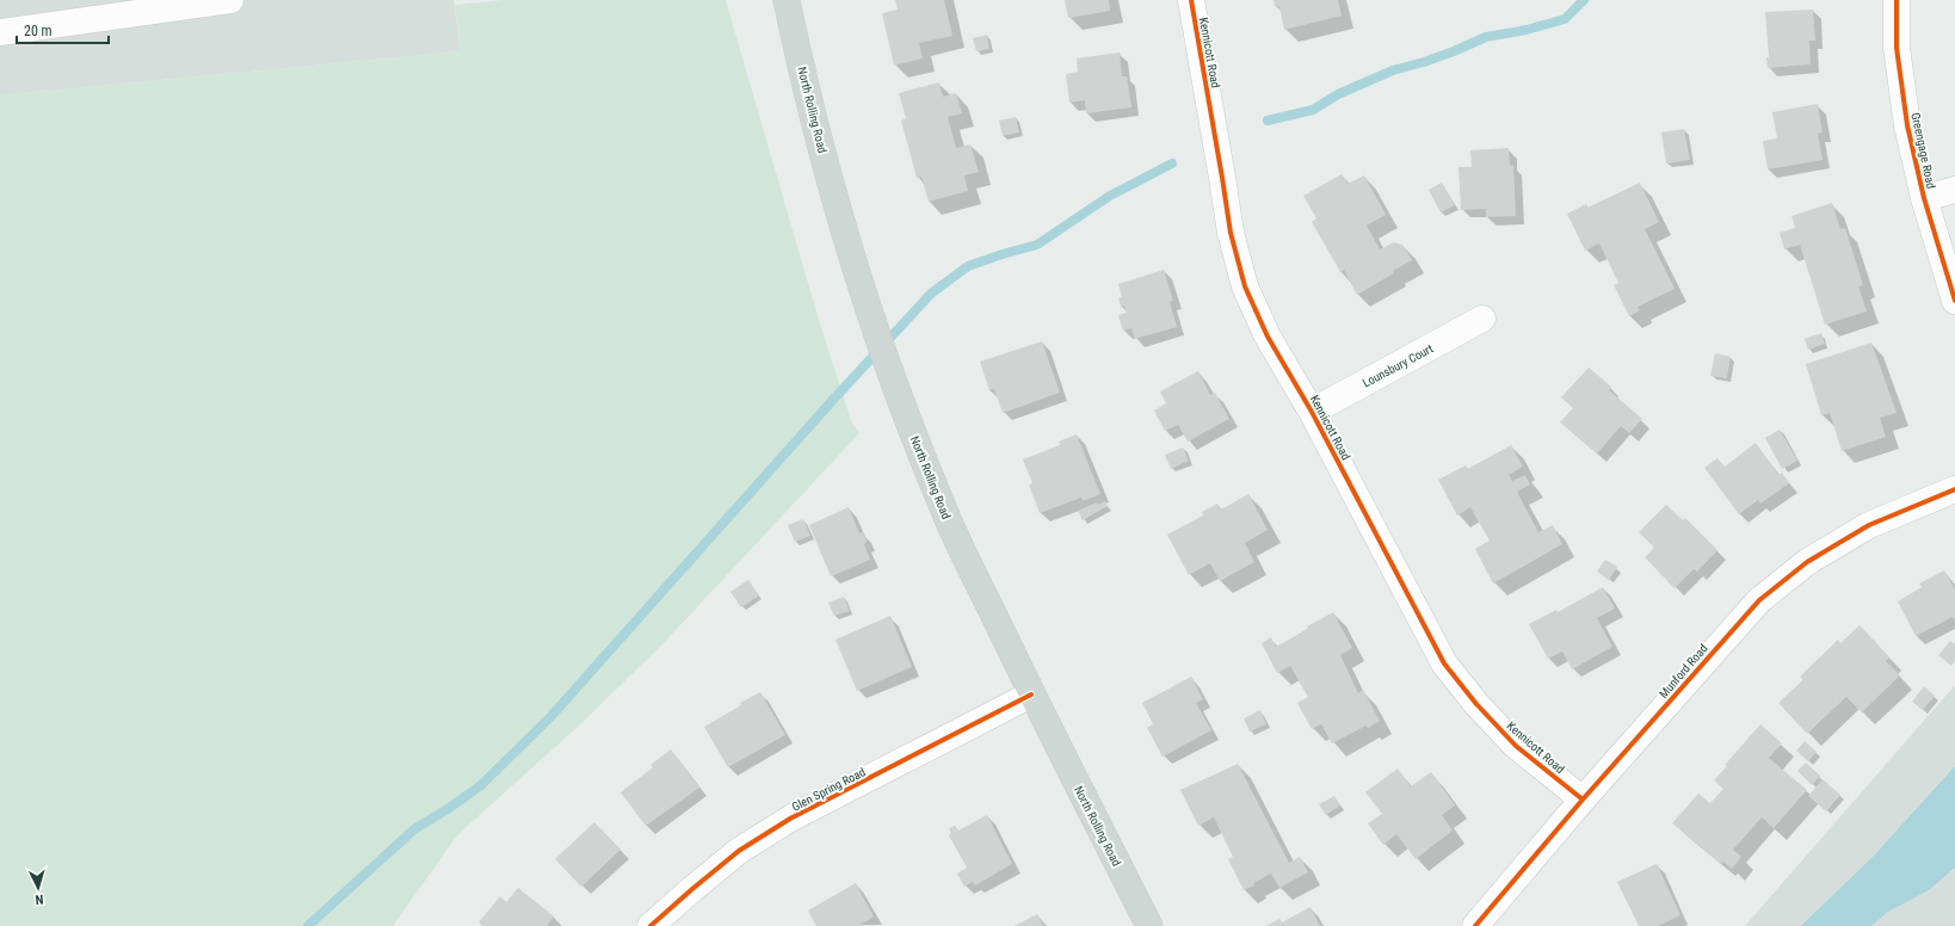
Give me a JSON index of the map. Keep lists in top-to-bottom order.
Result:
{
  "streets": {
    "main road": ["North Rolling Road"],
    "street": [
      "Kennicott Road",
      "Greengage Road",
      "Lounsbury Court",
      "Munford Road",
      "Glen Spring Road"
    ]
  },
  "crossings": [
    ["Kennicott Road", "Lounsbury Court"],
    ["Kennicott Road", "Munford Road"],
    ["North Rolling Road", "Glen Spring Road"]
  ],
  "scale_bar": "20 m",
  "north": "bottom"
}
